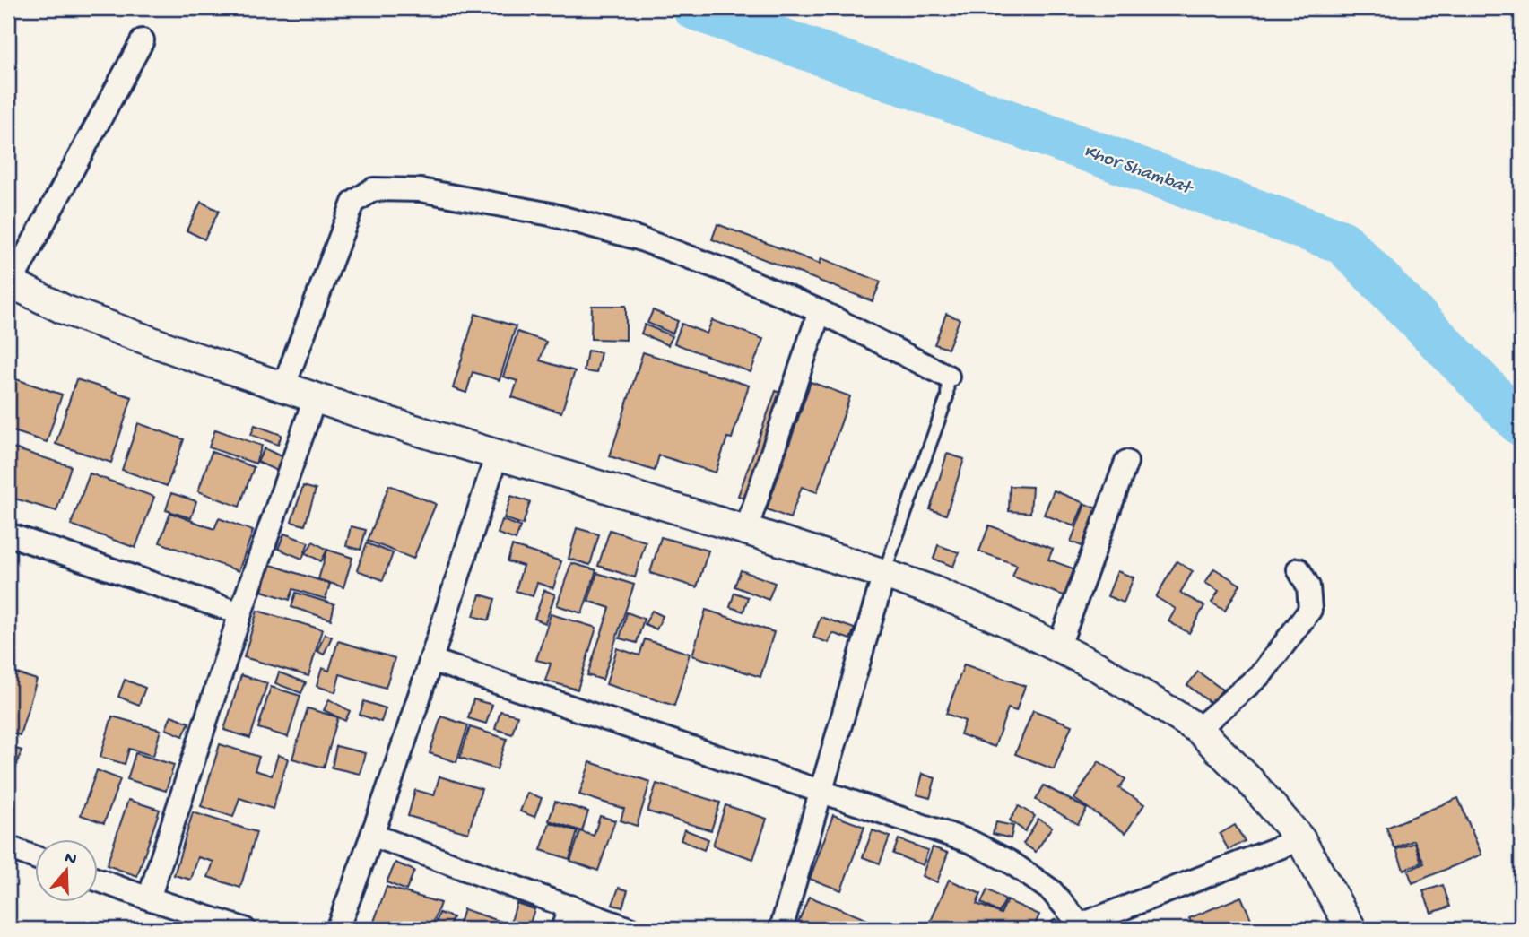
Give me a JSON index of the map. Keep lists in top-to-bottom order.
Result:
{
  "water": ["Khor Shambat"],
  "north": "top"
}
